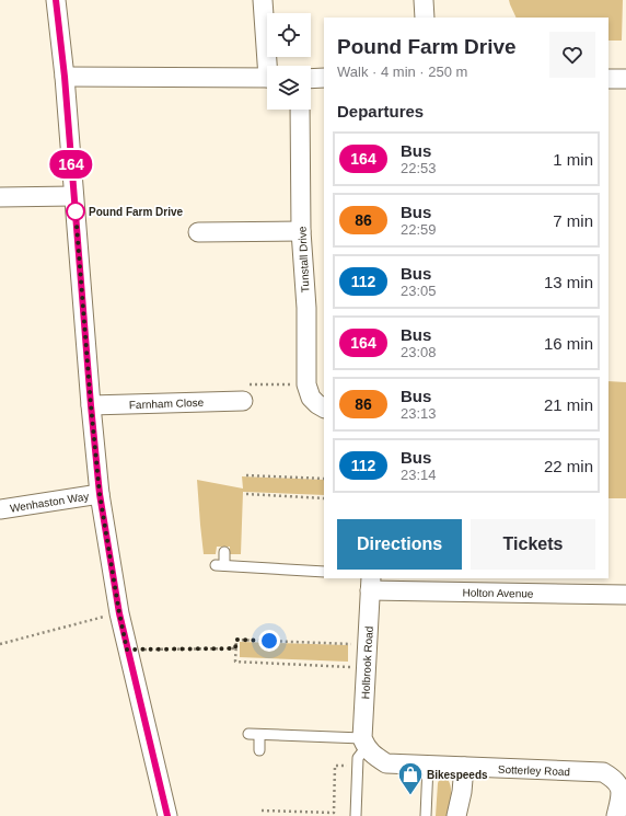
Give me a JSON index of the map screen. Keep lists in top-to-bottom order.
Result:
{
  "streets": {
    "street": [
      "Tunstall Drive",
      "Farnham Close",
      "Wenhaston Way",
      "Holton Avenue",
      "Holbrook Road",
      "Sotterley Road"
    ]
  },
  "crossings": [
    ["Holton Avenue", "Holbrook Road"],
    ["Holbrook Road", "Sotterley Road"]
  ],
  "places": {
    "other": ["Pound Farm Drive"],
    "shop": ["Bikespeeds"]
  },
  "lines": ["bus line 164"],
  "page": {
    "on_map": "164",
    "heading": [
      ["Pound Farm Drive", "Walk · 4 min · 250 m"],
      "Departures"
    ],
    "list": [
      {
        "mark": "164",
        "name": "Bus",
        "note": "22:53",
        "value": "1 min"
      },
      {
        "mark": "86",
        "name": "Bus",
        "note": "22:59",
        "value": "7 min"
      },
      {
        "mark": "112",
        "name": "Bus",
        "note": "23:05",
        "value": "13 min"
      },
      {
        "mark": "164",
        "name": "Bus",
        "note": "23:08",
        "value": "16 min"
      },
      {
        "mark": "86",
        "name": "Bus",
        "note": "23:13",
        "value": "21 min"
      },
      {
        "mark": "112",
        "name": "Bus",
        "note": "23:14",
        "value": "22 min"
      }
    ],
    "buttons": ["Directions", "Tickets"]
  }
}
